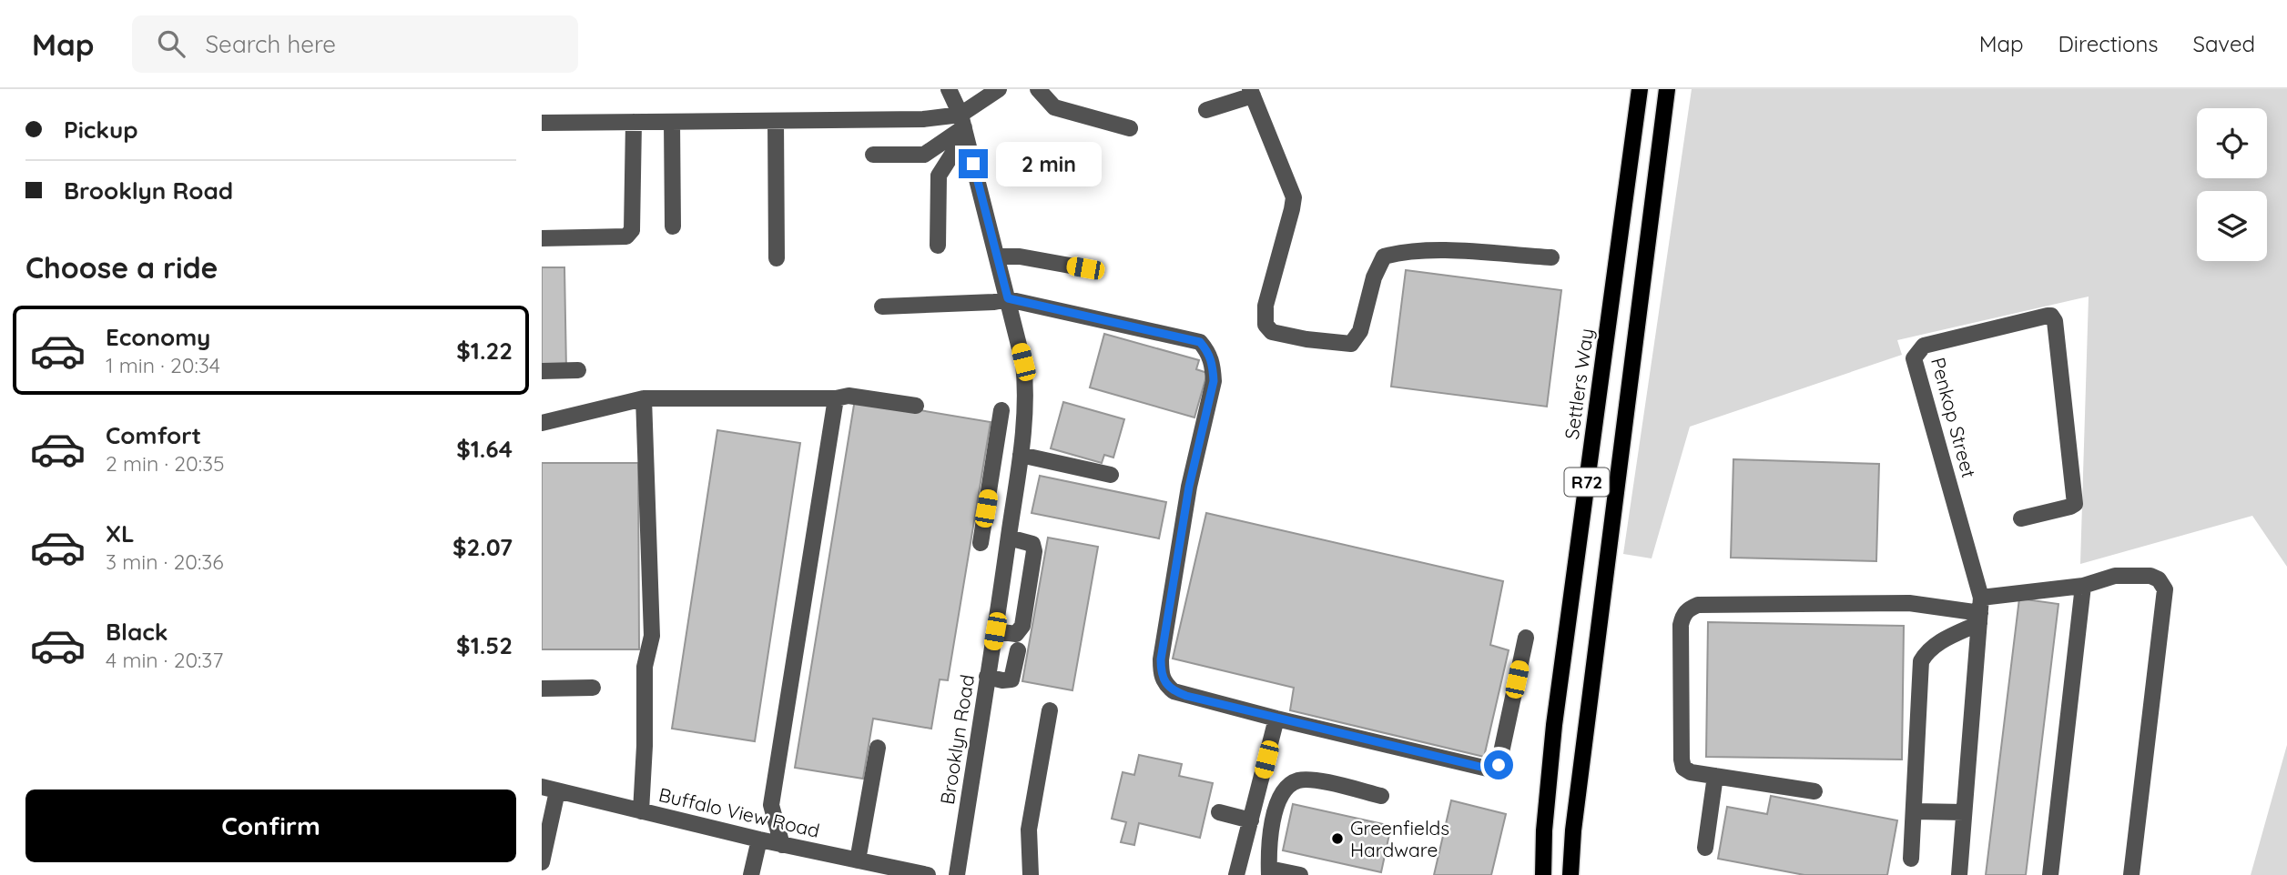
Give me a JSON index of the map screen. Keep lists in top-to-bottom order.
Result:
{
  "streets": {
    "main road": ["Settlers Way", "R72"],
    "street": ["Penkop Street", "Brooklyn Road", "Buffalo View Road"]
  },
  "places": ["Greenfields Hardware"],
  "page": {
    "header": "Map",
    "search": "Search here",
    "nav": ["Map", "Directions", "Saved"],
    "banner": ["Pickup", "Brooklyn Road"],
    "bubble": "2 min",
    "heading": "Choose a ride",
    "list": [
      {
        "name": "Economy",
        "note": "1 min · 20:34",
        "value": "$1.22"
      },
      {
        "name": "Comfort",
        "note": "2 min · 20:35",
        "value": "$1.64"
      },
      {
        "name": "XL",
        "note": "3 min · 20:36",
        "value": "$2.07"
      },
      {
        "name": "Black",
        "note": "4 min · 20:37",
        "value": "$1.52"
      }
    ],
    "buttons": "Confirm"
  }
}
